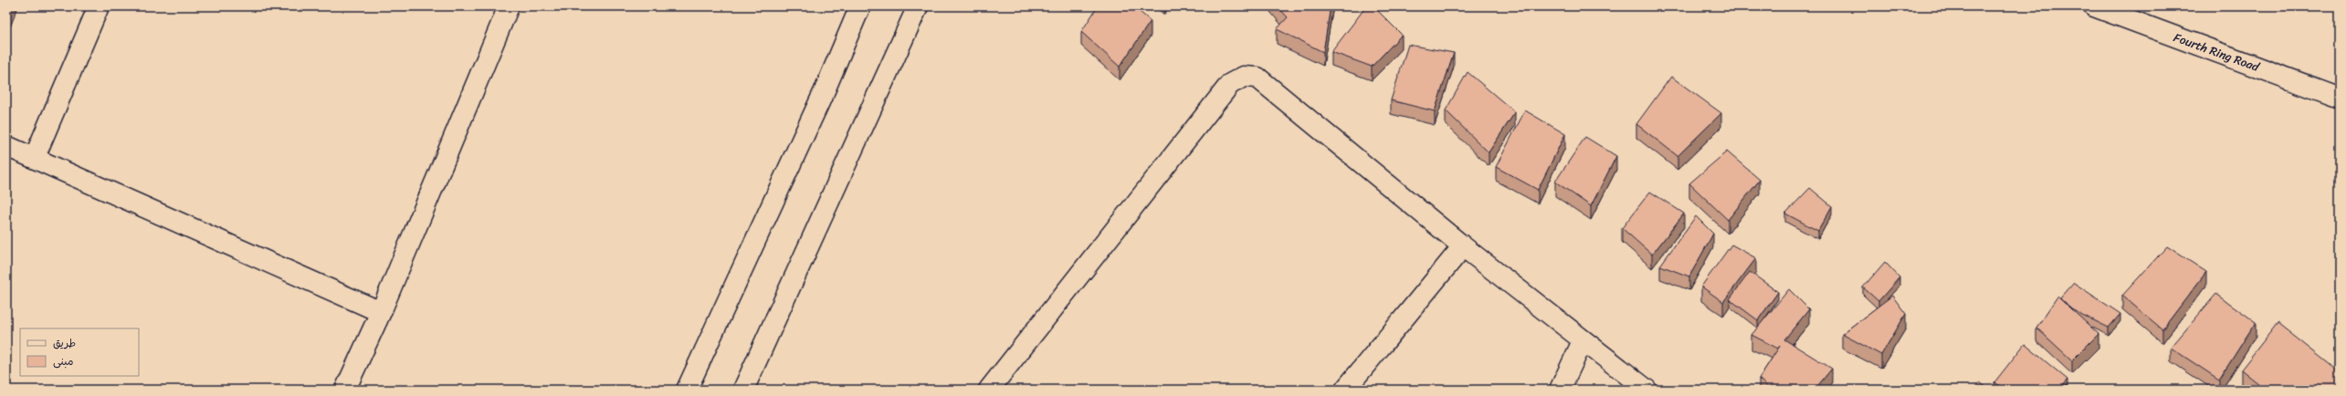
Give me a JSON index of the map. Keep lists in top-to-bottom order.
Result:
{
  "streets": {
    "street": ["Fourth Ring Road"]
  },
  "legend": ["طريق", "مبنى"]
}
